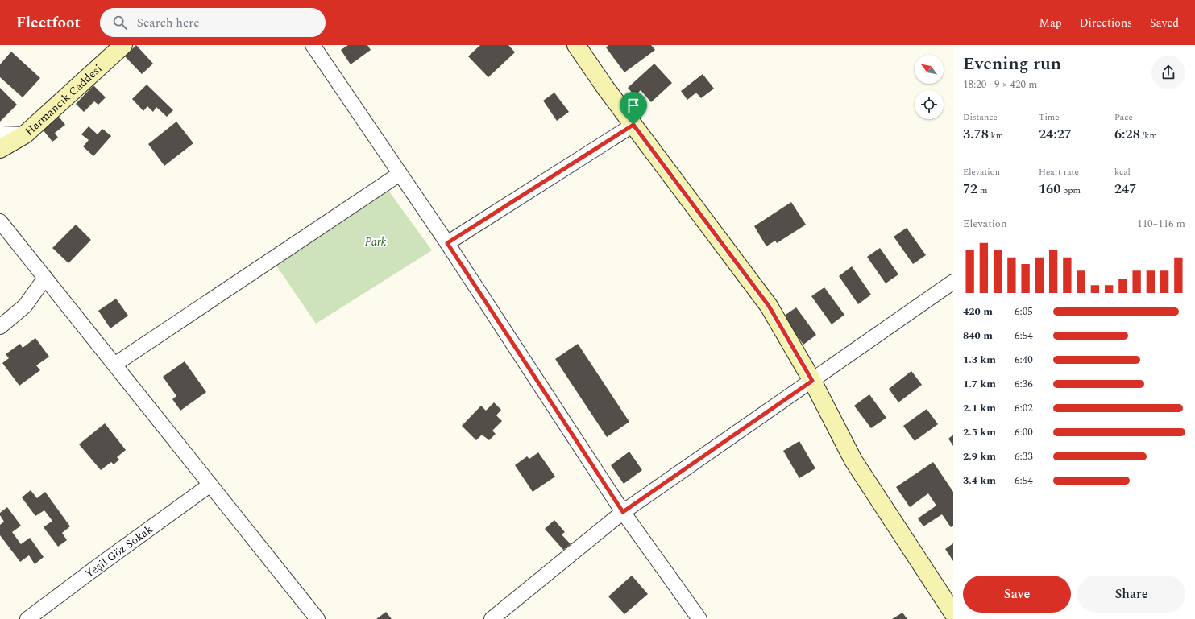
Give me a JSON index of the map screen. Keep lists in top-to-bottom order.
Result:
{
  "streets": {
    "street": ["Harmancık Caddesi", "Yeşil Göz Sokak"]
  },
  "parks": ["Park"],
  "north": "top left",
  "page": {
    "header": "Fleetfoot",
    "search": "Search here",
    "nav": ["Map", "Directions", "Saved"],
    "heading": ["Evening run", "18:20 · 9 × 420 m"],
    "stats": [
      ["Distance", "3.78 km"],
      ["Time", "24:27"],
      ["Pace", "6:28 /km"],
      ["Elevation", "72 m"],
      ["Heart rate", "160 bpm"],
      ["kcal", "247"]
    ],
    "chart": ["Elevation", "110–116 m"],
    "list": [
      {
        "name": "420 m",
        "note": "6:05"
      },
      {
        "name": "840 m",
        "note": "6:54"
      },
      {
        "name": "1.3 km",
        "note": "6:40"
      },
      {
        "name": "1.7 km",
        "note": "6:36"
      },
      {
        "name": "2.1 km",
        "note": "6:02"
      },
      {
        "name": "2.5 km",
        "note": "6:00"
      },
      {
        "name": "2.9 km",
        "note": "6:33"
      },
      {
        "name": "3.4 km",
        "note": "6:54"
      }
    ],
    "buttons": ["Save", "Share"]
  }
}
